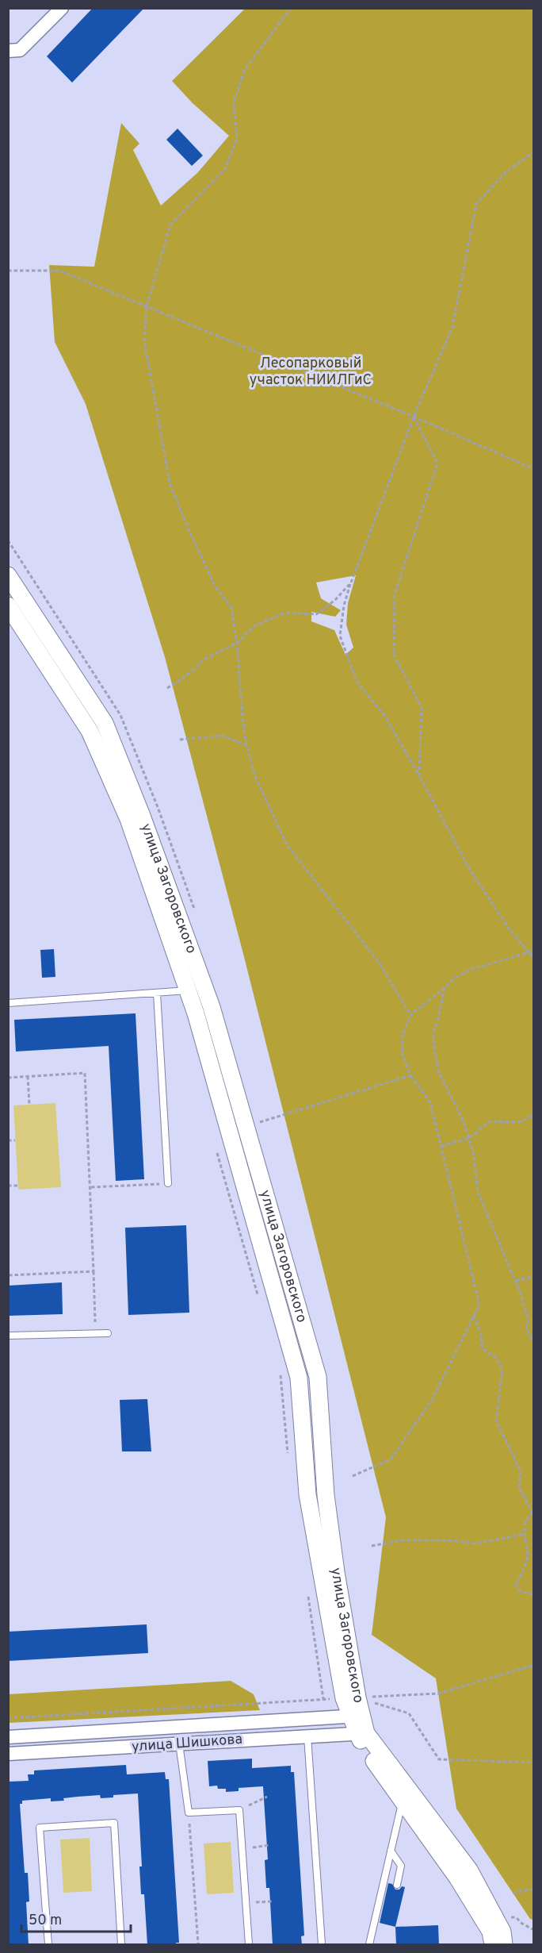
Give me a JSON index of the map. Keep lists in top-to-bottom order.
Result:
{
  "streets": {
    "street": ["улица Загоровского", "улица Шишкова"]
  },
  "crossings": [
    ["улица Загоровского", "улица Шишкова"]
  ],
  "parks": ["Лесопарковый участок НИИЛГиС"],
  "scale_bar": "50 m"
}
